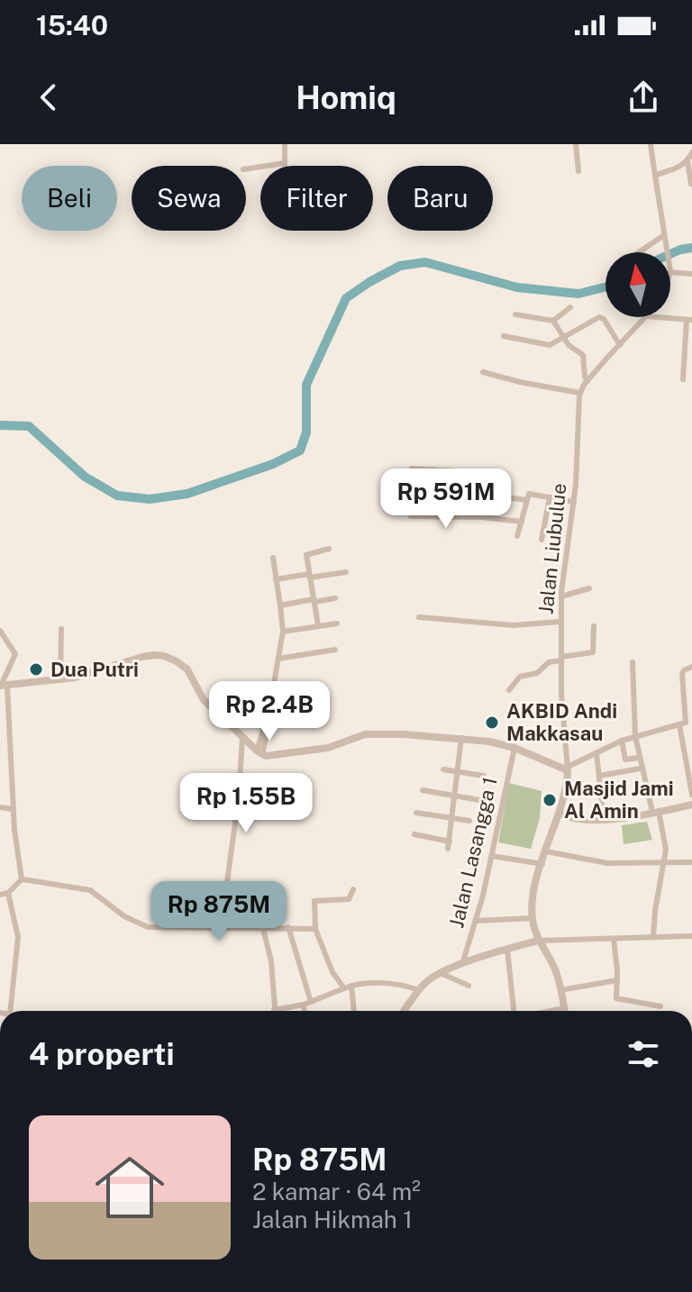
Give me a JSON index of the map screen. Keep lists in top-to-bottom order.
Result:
{
  "streets": {
    "street": ["Jalan Liubulue", "Jalan Lasangga 1"]
  },
  "places": ["Dua Putri", "AKBID Andi Makkasau", "Masjid Jami Al Amin"],
  "north": "top",
  "page": {
    "status": "15:40",
    "header": "Homiq",
    "chip": [
      "Beli",
      "Sewa",
      "Filter",
      "Baru"
    ],
    "price": [
      "Rp 591M",
      "Rp 2.4B",
      "Rp 1.55B",
      "Rp 875M"
    ],
    "heading": "4 properti",
    "list": [
      {
        "name": "Rp 875M",
        "note": "2 kamar · 64 m² · Jalan Hikmah 1"
      }
    ]
  }
}
